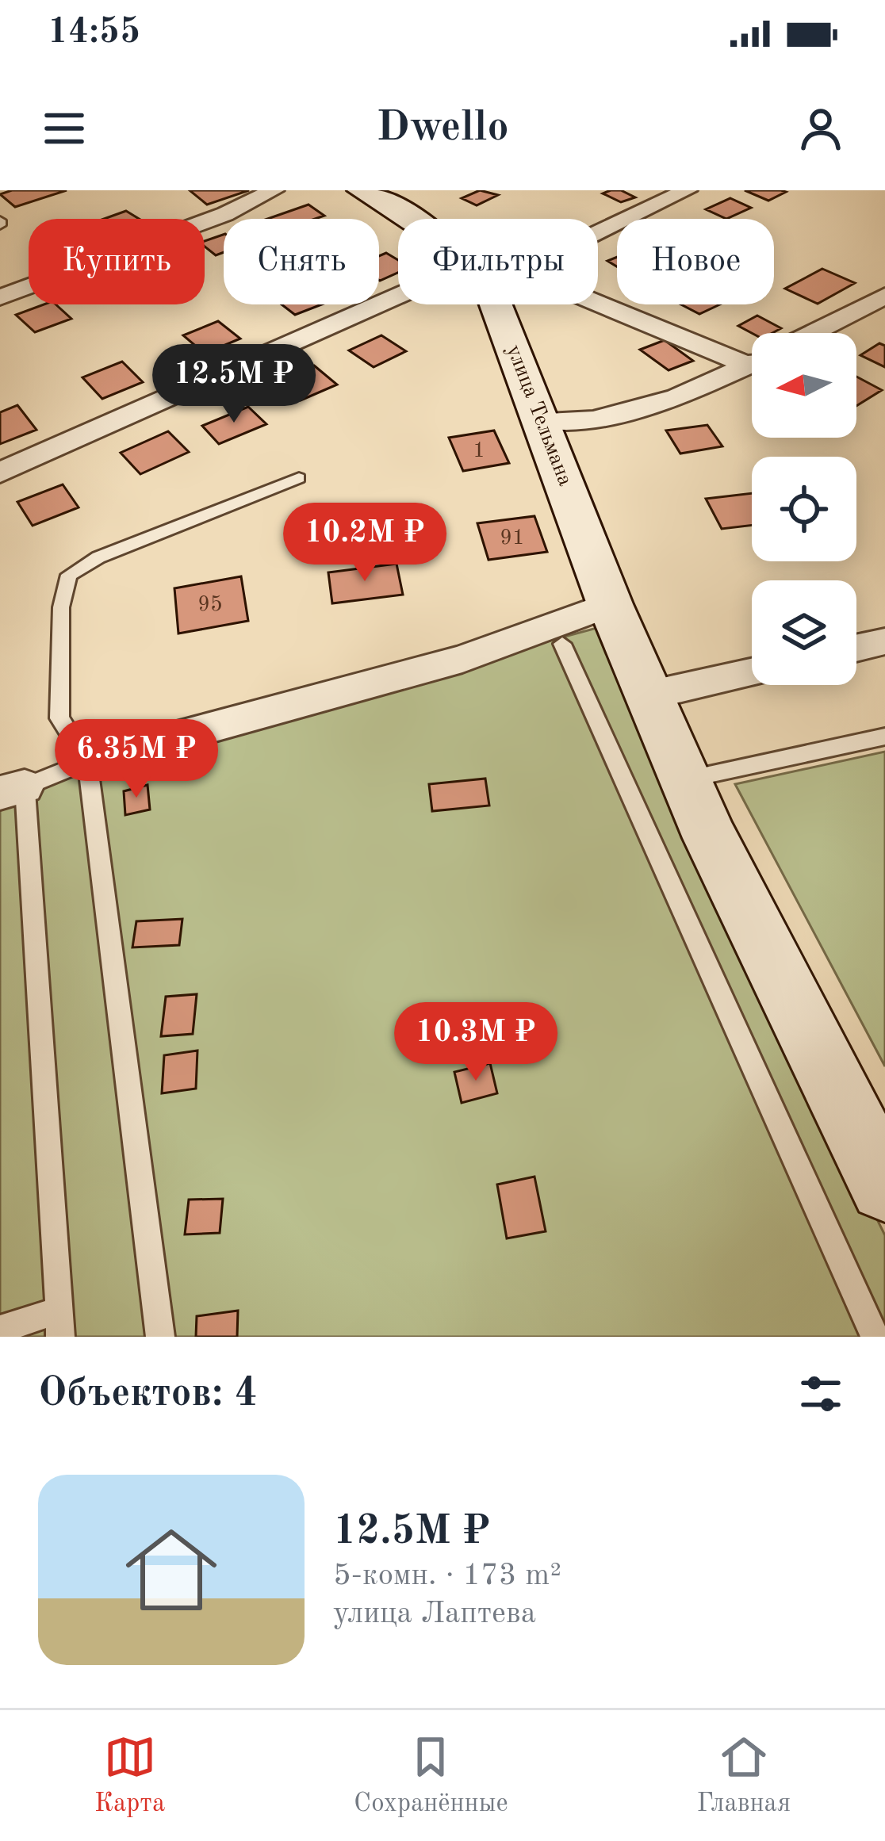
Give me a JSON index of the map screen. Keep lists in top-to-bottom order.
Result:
{
  "streets": {
    "street": ["улица Тельмана"]
  },
  "house_numbers": ["1", "91", "95"],
  "north": "left",
  "page": {
    "status": "14:55",
    "header": "Dwello",
    "chip": [
      "Купить",
      "Снять",
      "Фильтры",
      "Новое"
    ],
    "price": [
      "12.5M ₽",
      "10.2M ₽",
      "6.35M ₽",
      "10.3M ₽"
    ],
    "heading": "Объектов: 4",
    "list": [
      {
        "name": "12.5M ₽",
        "note": "5-комн. · 173 m² · улица Лаптева"
      }
    ],
    "tabs": ["Карта", "Сохранённые", "Главная"]
  }
}
